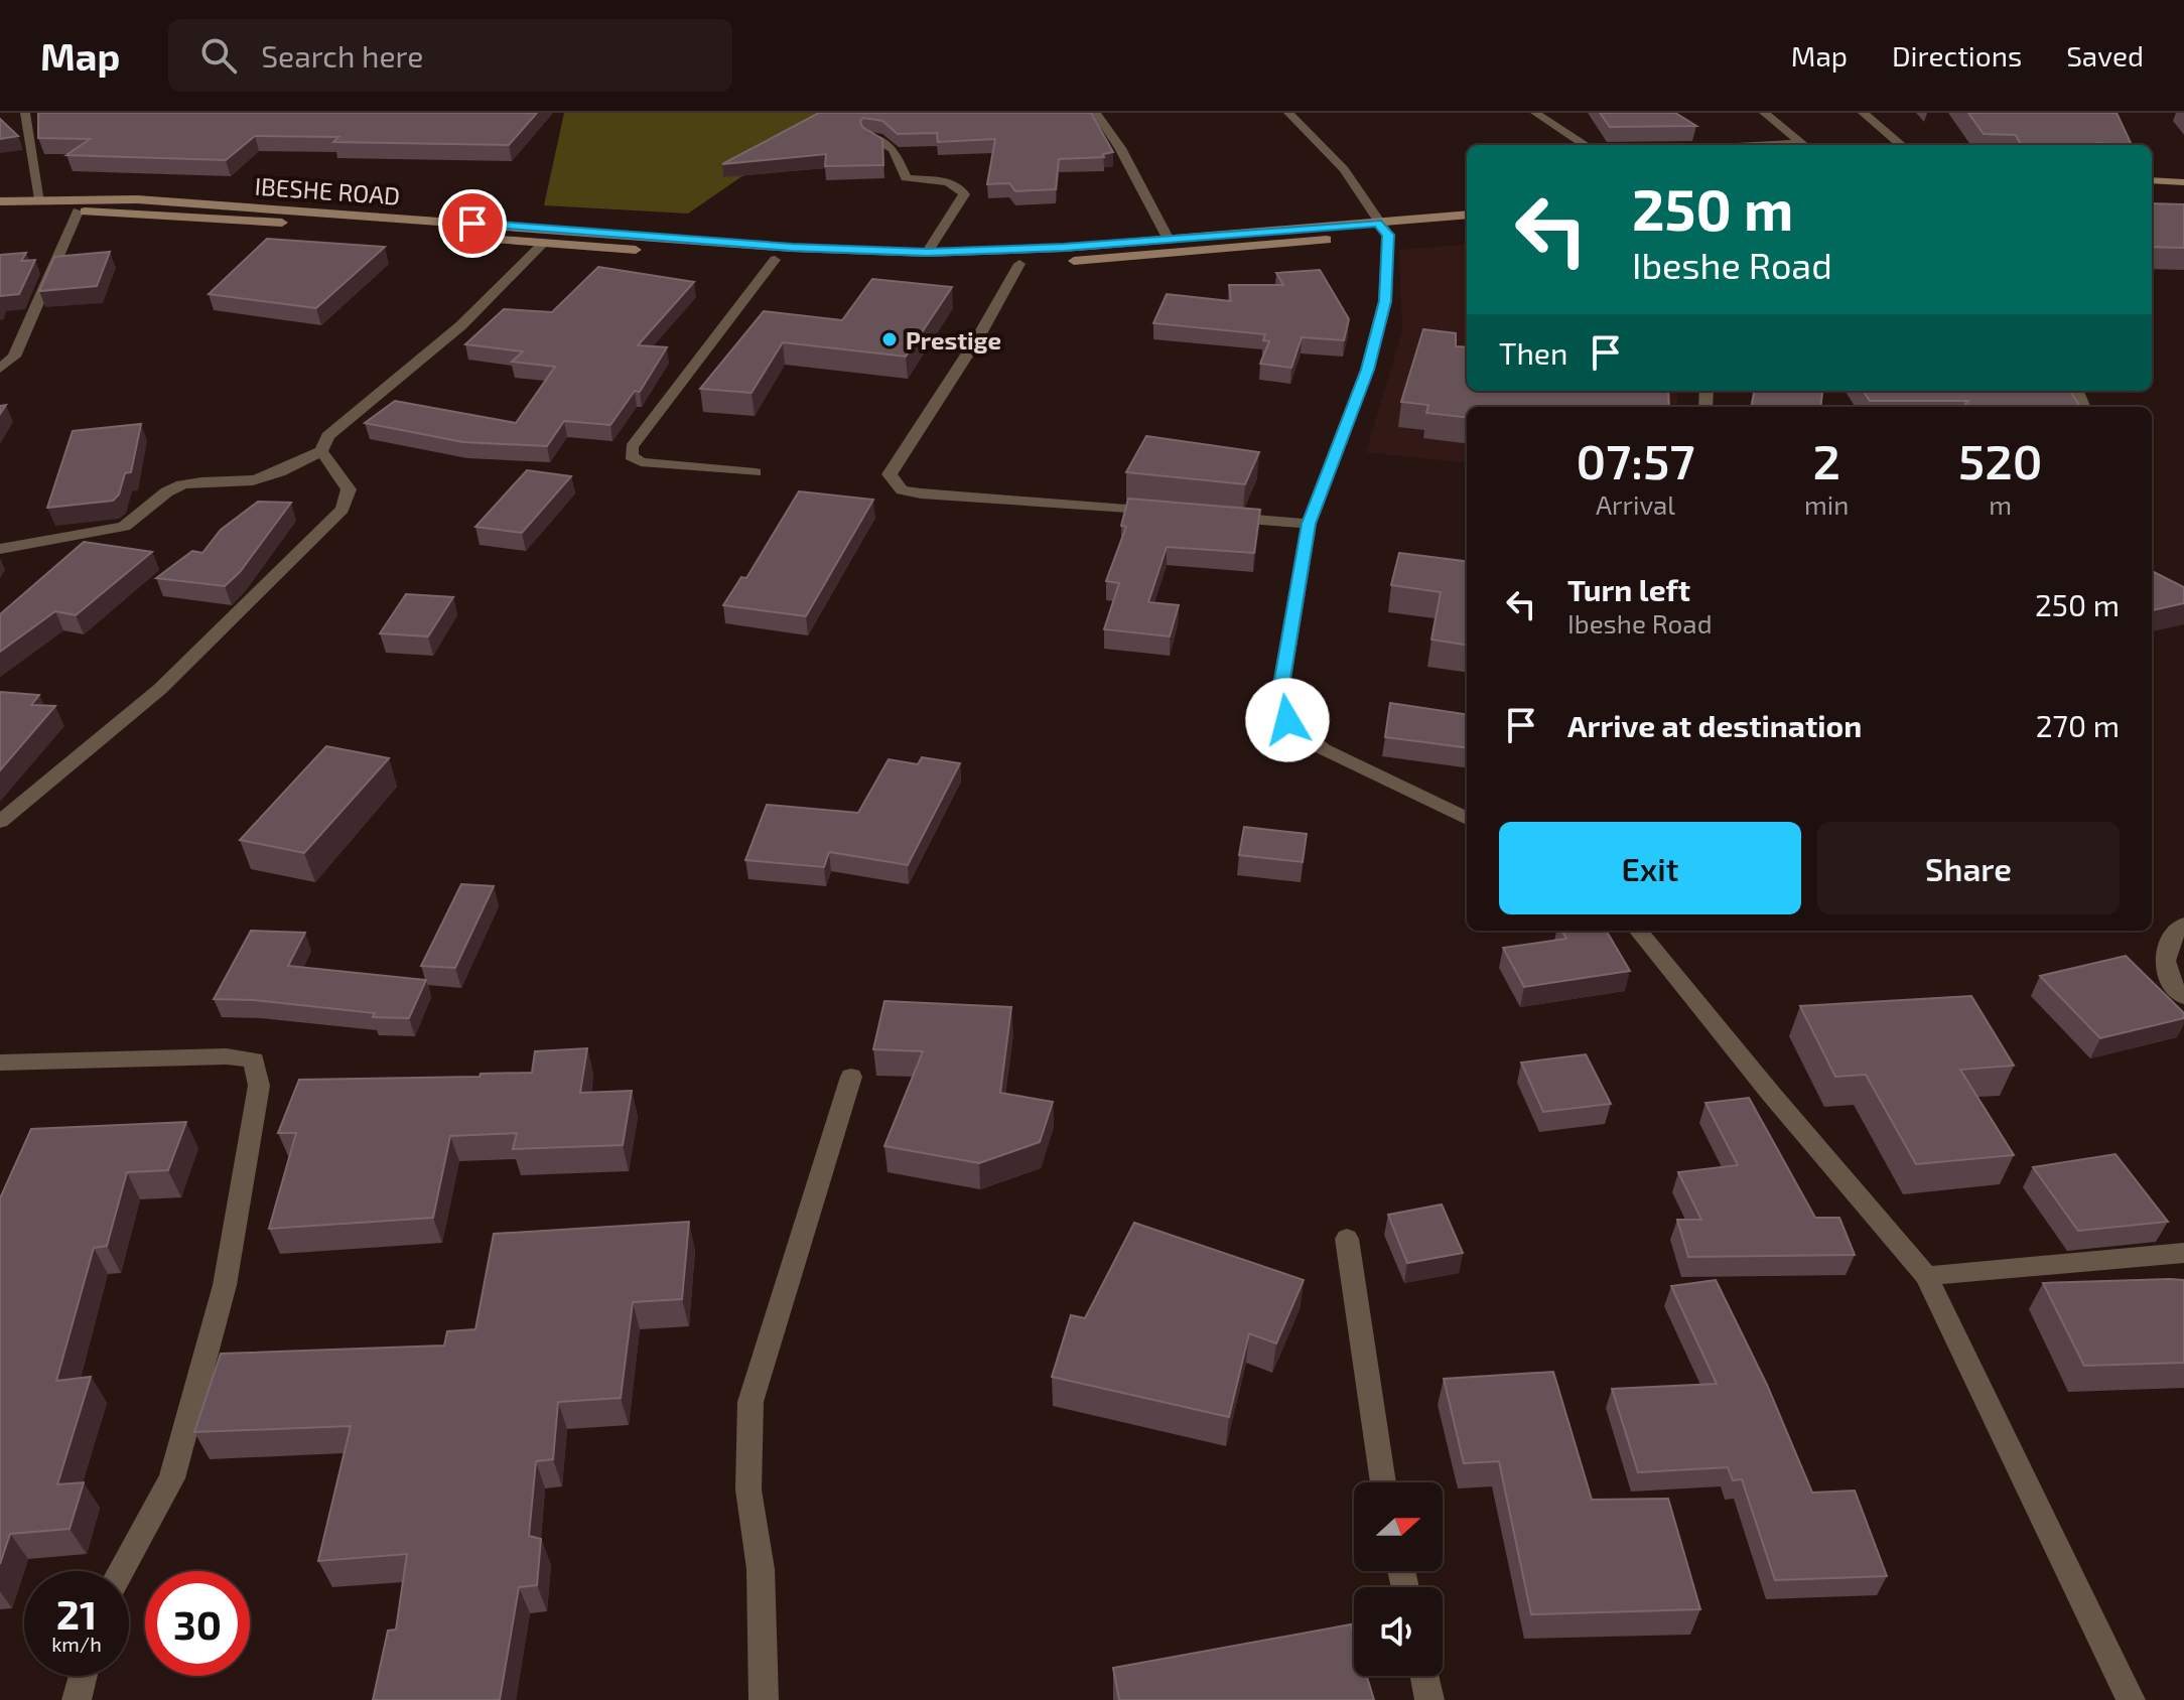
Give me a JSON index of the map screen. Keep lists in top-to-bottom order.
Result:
{
  "streets": {
    "main road": ["IBESHE ROAD"]
  },
  "places": ["Prestige"],
  "north": "right",
  "page": {
    "header": "Map",
    "search": "Search here",
    "nav": ["Map", "Directions", "Saved"],
    "turn": ["250 m", "Ibeshe Road"],
    "then": "Then",
    "eta": [
      "07:57",
      "Arrival",
      "2",
      "min",
      "520",
      "m"
    ],
    "list": [
      {
        "name": "Turn left",
        "note": "Ibeshe Road",
        "value": "250 m"
      },
      {
        "name": "Arrive at destination",
        "value": "270 m"
      }
    ],
    "buttons": ["Exit", "Share"],
    "speed": "21 km/h",
    "limit": "30"
  }
}
